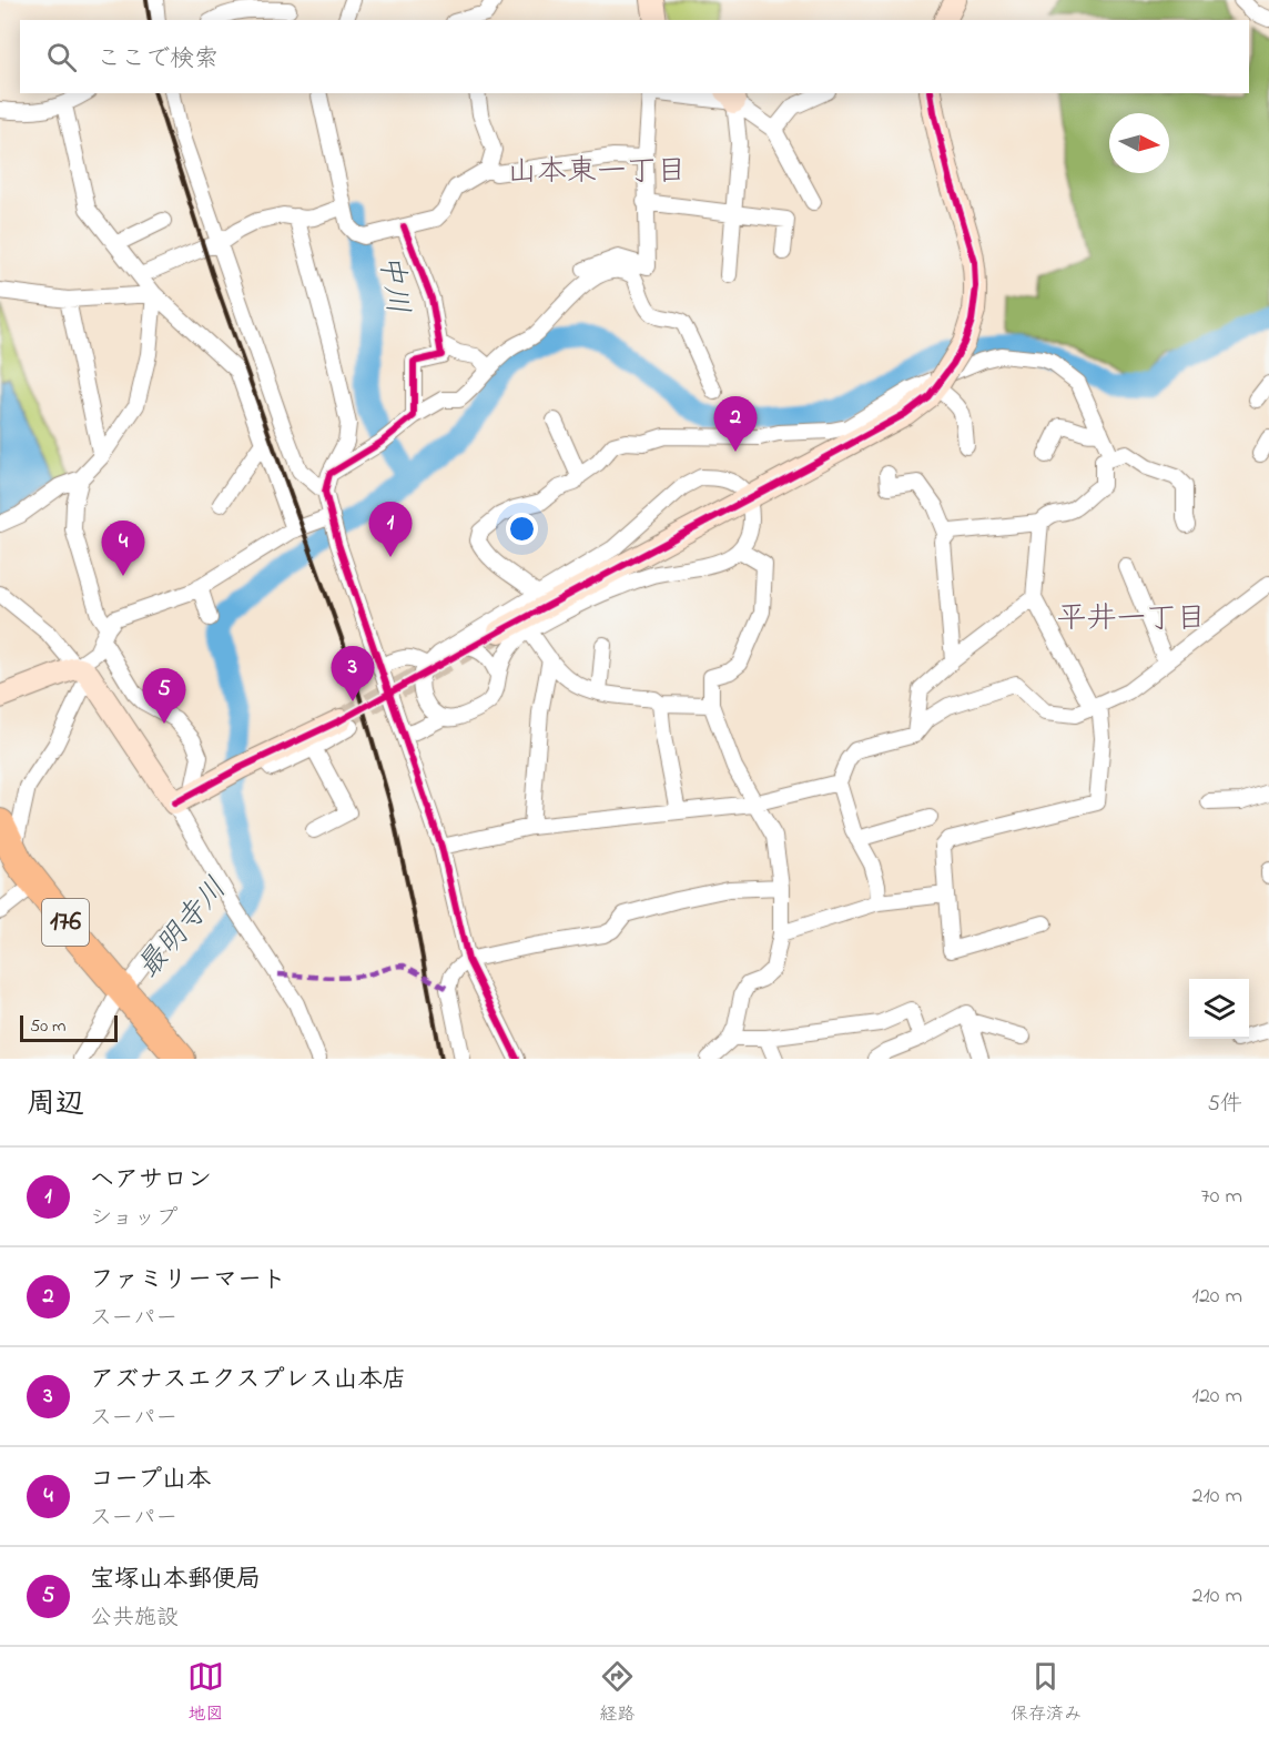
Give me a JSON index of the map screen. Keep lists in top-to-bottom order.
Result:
{
  "streets": {
    "highway": ["176"]
  },
  "districts": ["山本東一丁目", "平井一丁目"],
  "water": ["中川", "最明寺川"],
  "scale_bar": "50 m",
  "north": "right",
  "page": {
    "search": "ここで検索",
    "pins": [
      "2",
      "1",
      "4",
      "3",
      "5"
    ],
    "scale": "50 m",
    "heading": ["周辺", "5件"],
    "list": [
      {
        "mark": "1",
        "name": "ヘアサロン",
        "note": "ショップ",
        "value": "70 m"
      },
      {
        "mark": "2",
        "name": "ファミリーマート",
        "note": "スーパー",
        "value": "120 m"
      },
      {
        "mark": "3",
        "name": "アズナスエクスプレス山本店",
        "note": "スーパー",
        "value": "120 m"
      },
      {
        "mark": "4",
        "name": "コープ山本",
        "note": "スーパー",
        "value": "210 m"
      },
      {
        "mark": "5",
        "name": "宝塚山本郵便局",
        "note": "公共施設",
        "value": "210 m"
      }
    ],
    "nav": ["地図", "経路", "保存済み"]
  }
}
